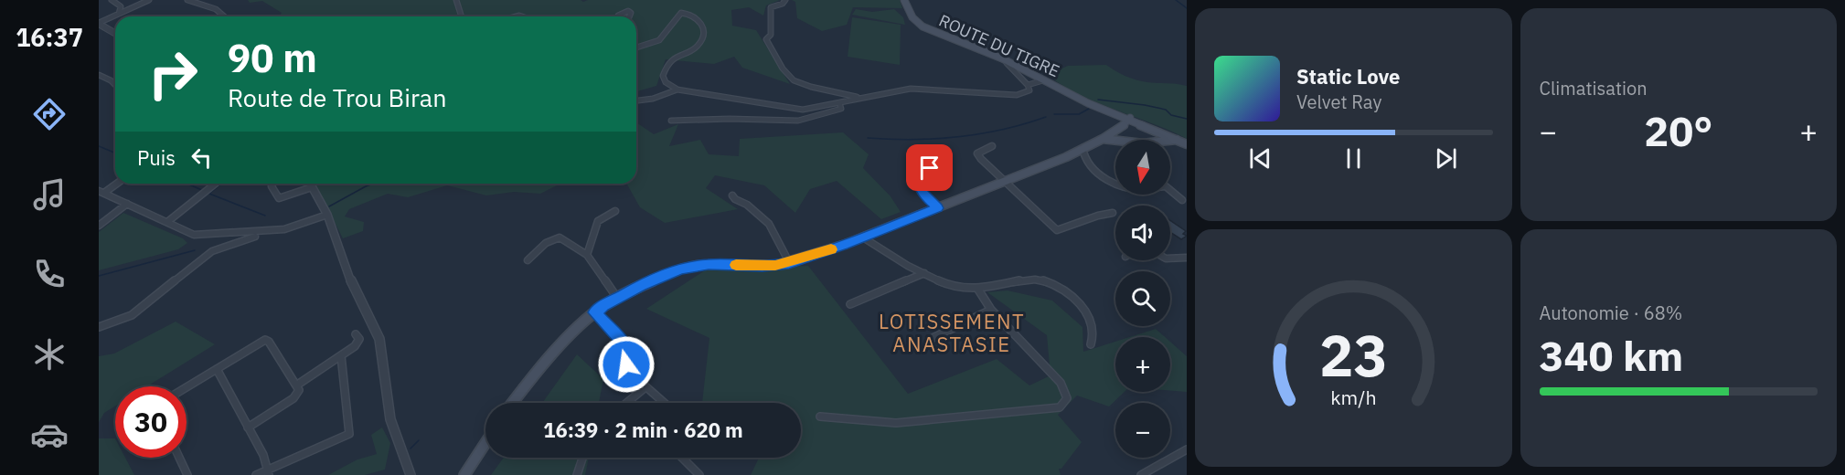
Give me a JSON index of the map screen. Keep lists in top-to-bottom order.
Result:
{
  "streets": {
    "main road": ["ROUTE DU TIGRE"]
  },
  "districts": ["LOTISSEMENT ANASTASIE"],
  "north": "bottom",
  "page": {
    "tabs": "16:37",
    "tile": [
      "Climatisation",
      ["Autonomie · 68%", "340 km"]
    ],
    "turn": ["90 m", "Route de Trou Biran"],
    "song": ["Static Love", "Velvet Ray"],
    "heat": ["−", "20°", "+"],
    "then": "Puis",
    "map_buttons": ["+", "−"],
    "limit": "30",
    "trip": "16:39 · 2 min · 620 m",
    "gauge": ["23", "km/h"]
  }
}
